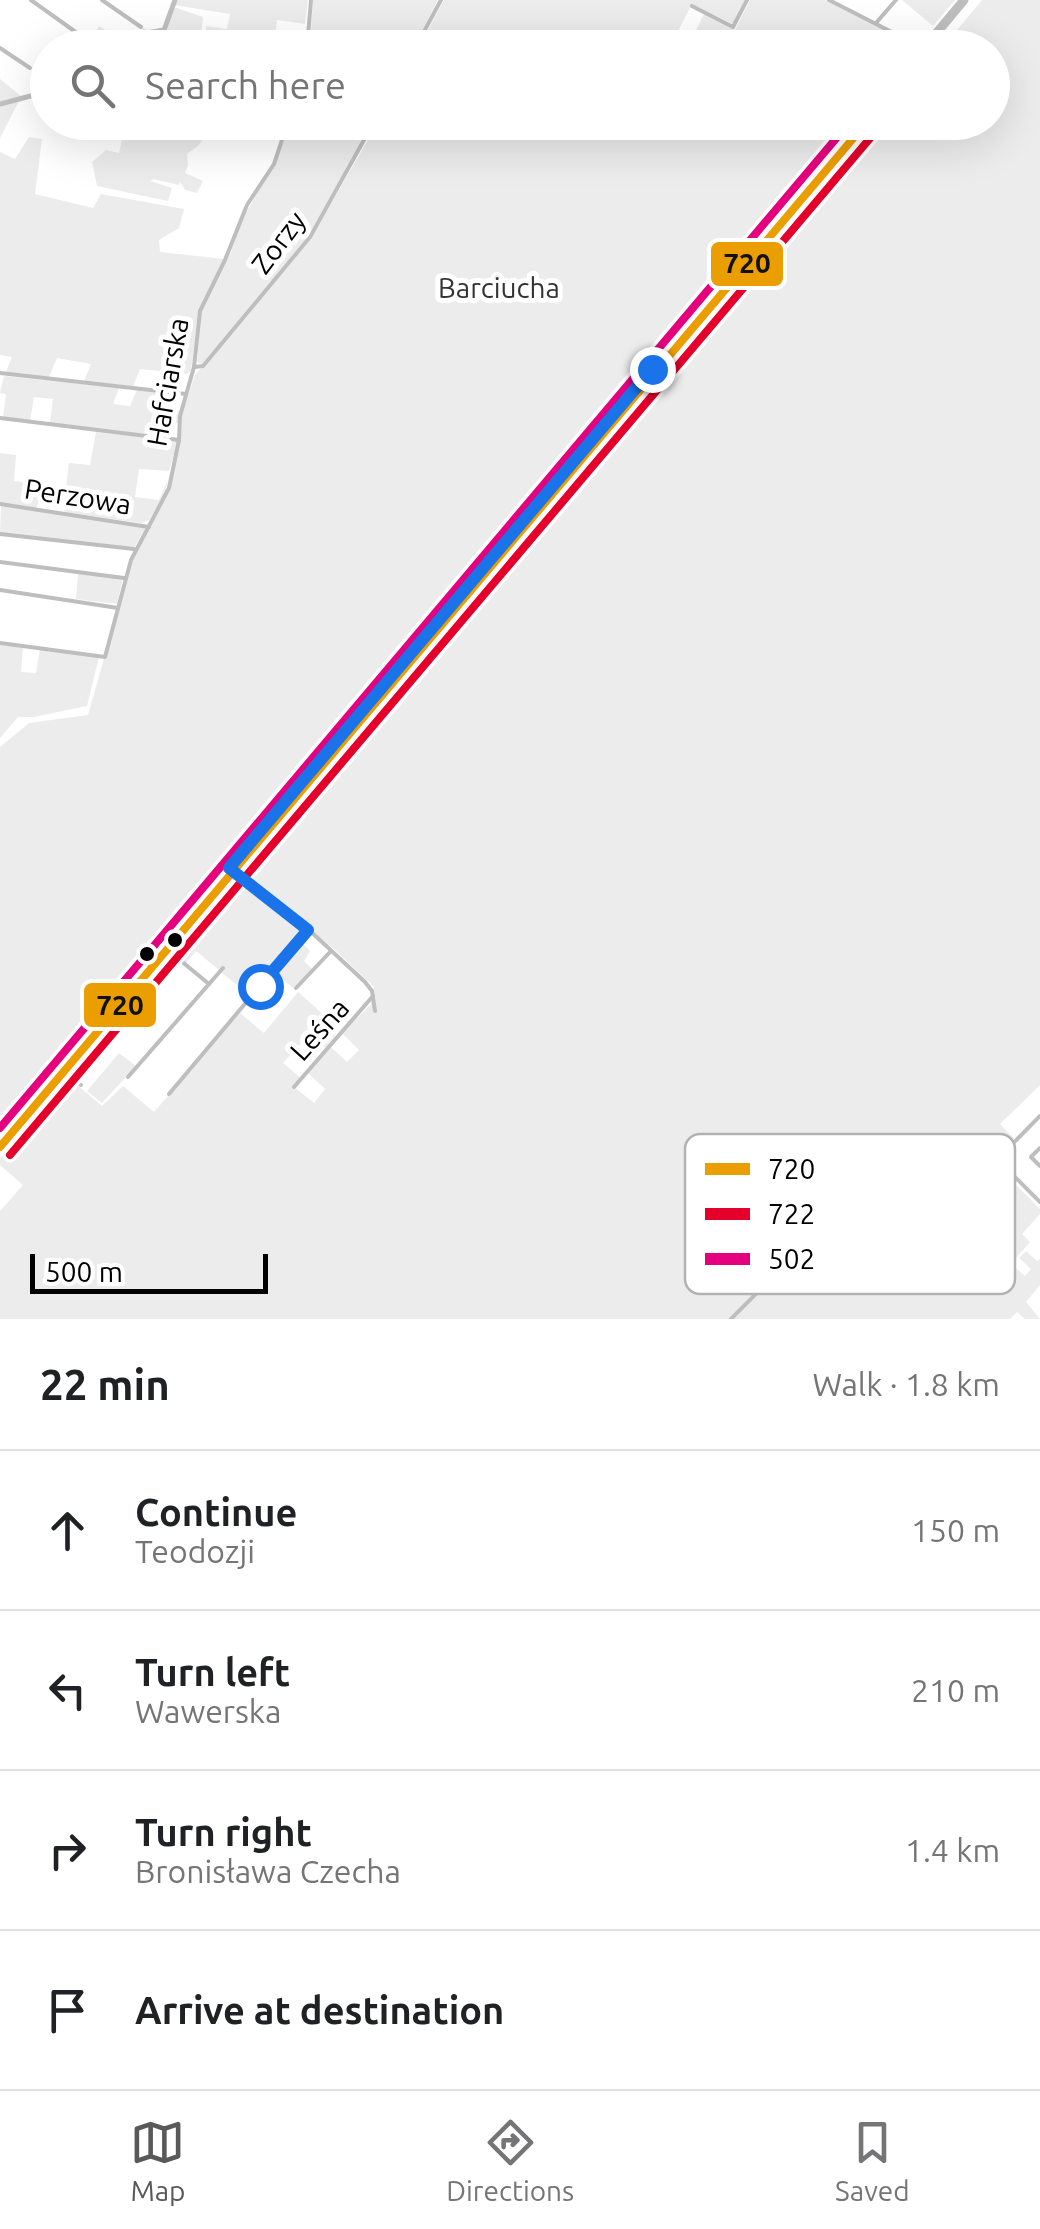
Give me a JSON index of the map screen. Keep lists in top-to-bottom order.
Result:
{
  "streets": {
    "street": [
      "Zorzy",
      "Hafciarska",
      "Perzowa",
      "Leśna"
    ]
  },
  "crossings": [
    ["Zorzy", "Hafciarska"],
    ["Hafciarska", "Perzowa"]
  ],
  "parks": ["Barciucha"],
  "lines": ["transit line 720", "transit line 722", "transit line 502"],
  "legend": ["720", "722", "502"],
  "scale_bar": "500 m",
  "page": {
    "search": "Search here",
    "scale": "500 m",
    "heading": ["22 min", "Walk · 1.8 km"],
    "list": [
      ["Continue", "Teodozji", "150 m"],
      ["Turn left", "Wawerska", "210 m"],
      ["Turn right", "Bronisława Czecha", "1.4 km"],
      "Arrive at destination"
    ],
    "nav": ["Map", "Directions", "Saved"]
  }
}
